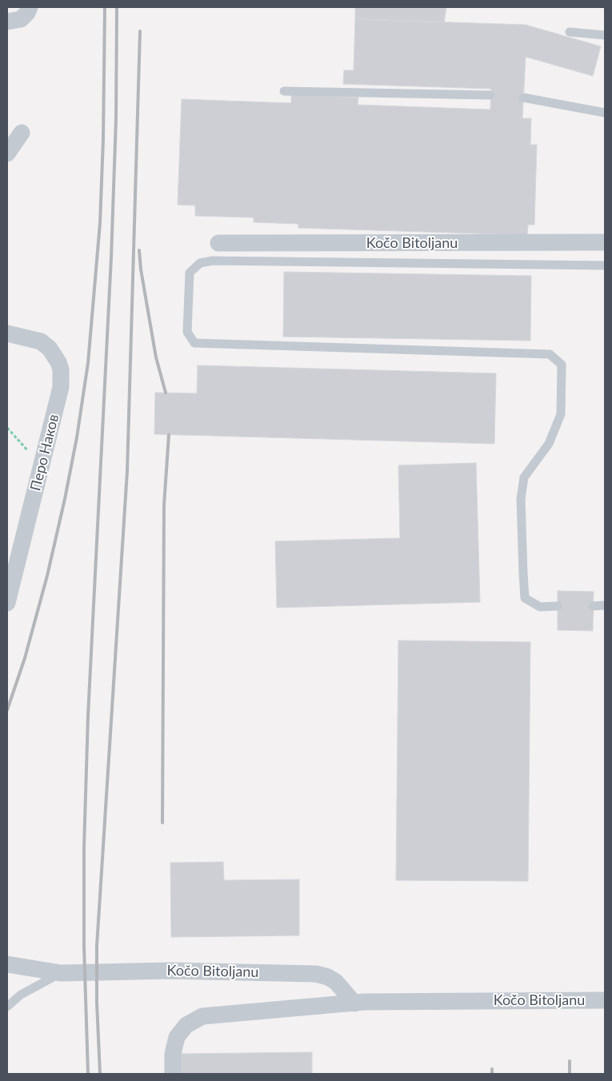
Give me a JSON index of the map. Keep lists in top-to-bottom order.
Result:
{
  "streets": {
    "street": ["Kočo Bitoljanu", "Перо Наков"]
  }
}
